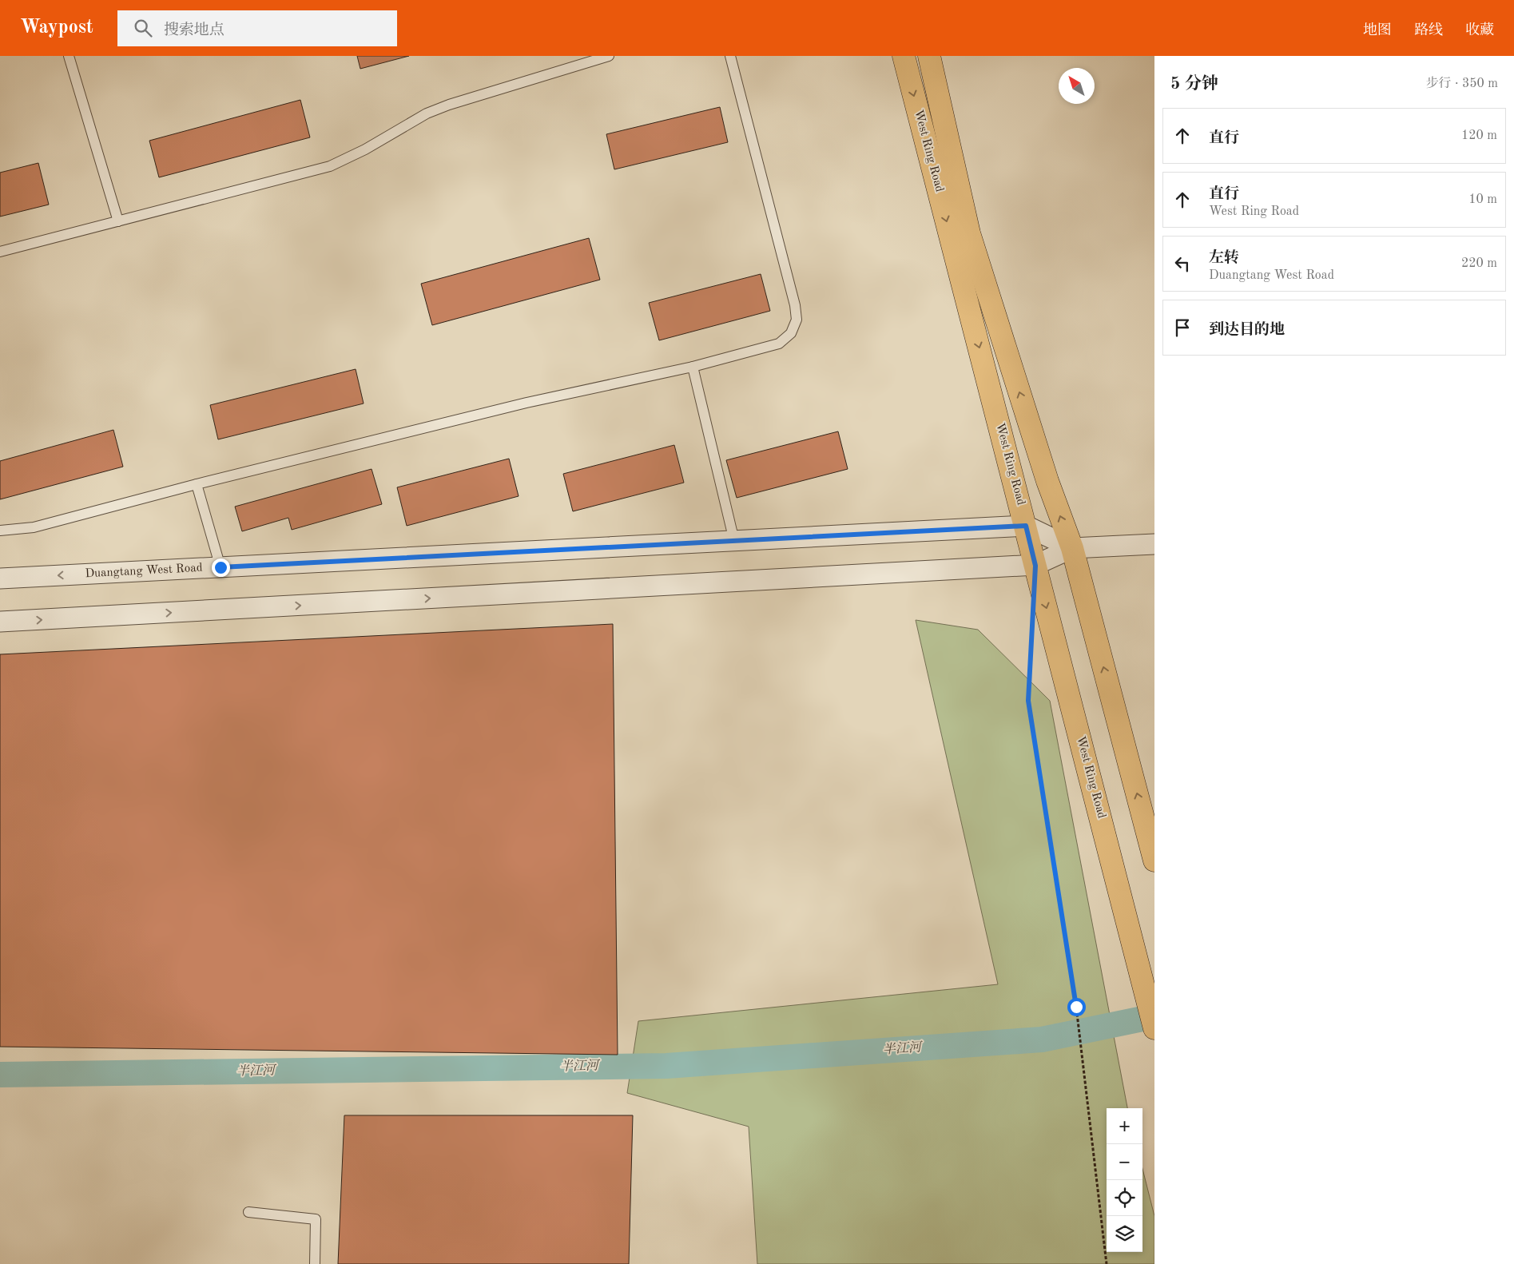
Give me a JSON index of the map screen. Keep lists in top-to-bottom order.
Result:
{
  "streets": {
    "main road": ["West Ring Road"],
    "street": ["Duangtang West Road"]
  },
  "crossings": [
    ["West Ring Road", "Duangtang West Road"]
  ],
  "water": ["半江河"],
  "north": "top left",
  "page": {
    "header": "Waypost",
    "search": "搜索地点",
    "nav": ["地图", "路线", "收藏"],
    "heading": ["5 分钟", "步行 · 350 m"],
    "list": [
      ["直行", "120 m"],
      ["直行", "West Ring Road", "10 m"],
      ["左转", "Duangtang West Road", "220 m"],
      "到达目的地"
    ],
    "map_buttons": ["+", "−"]
  }
}
